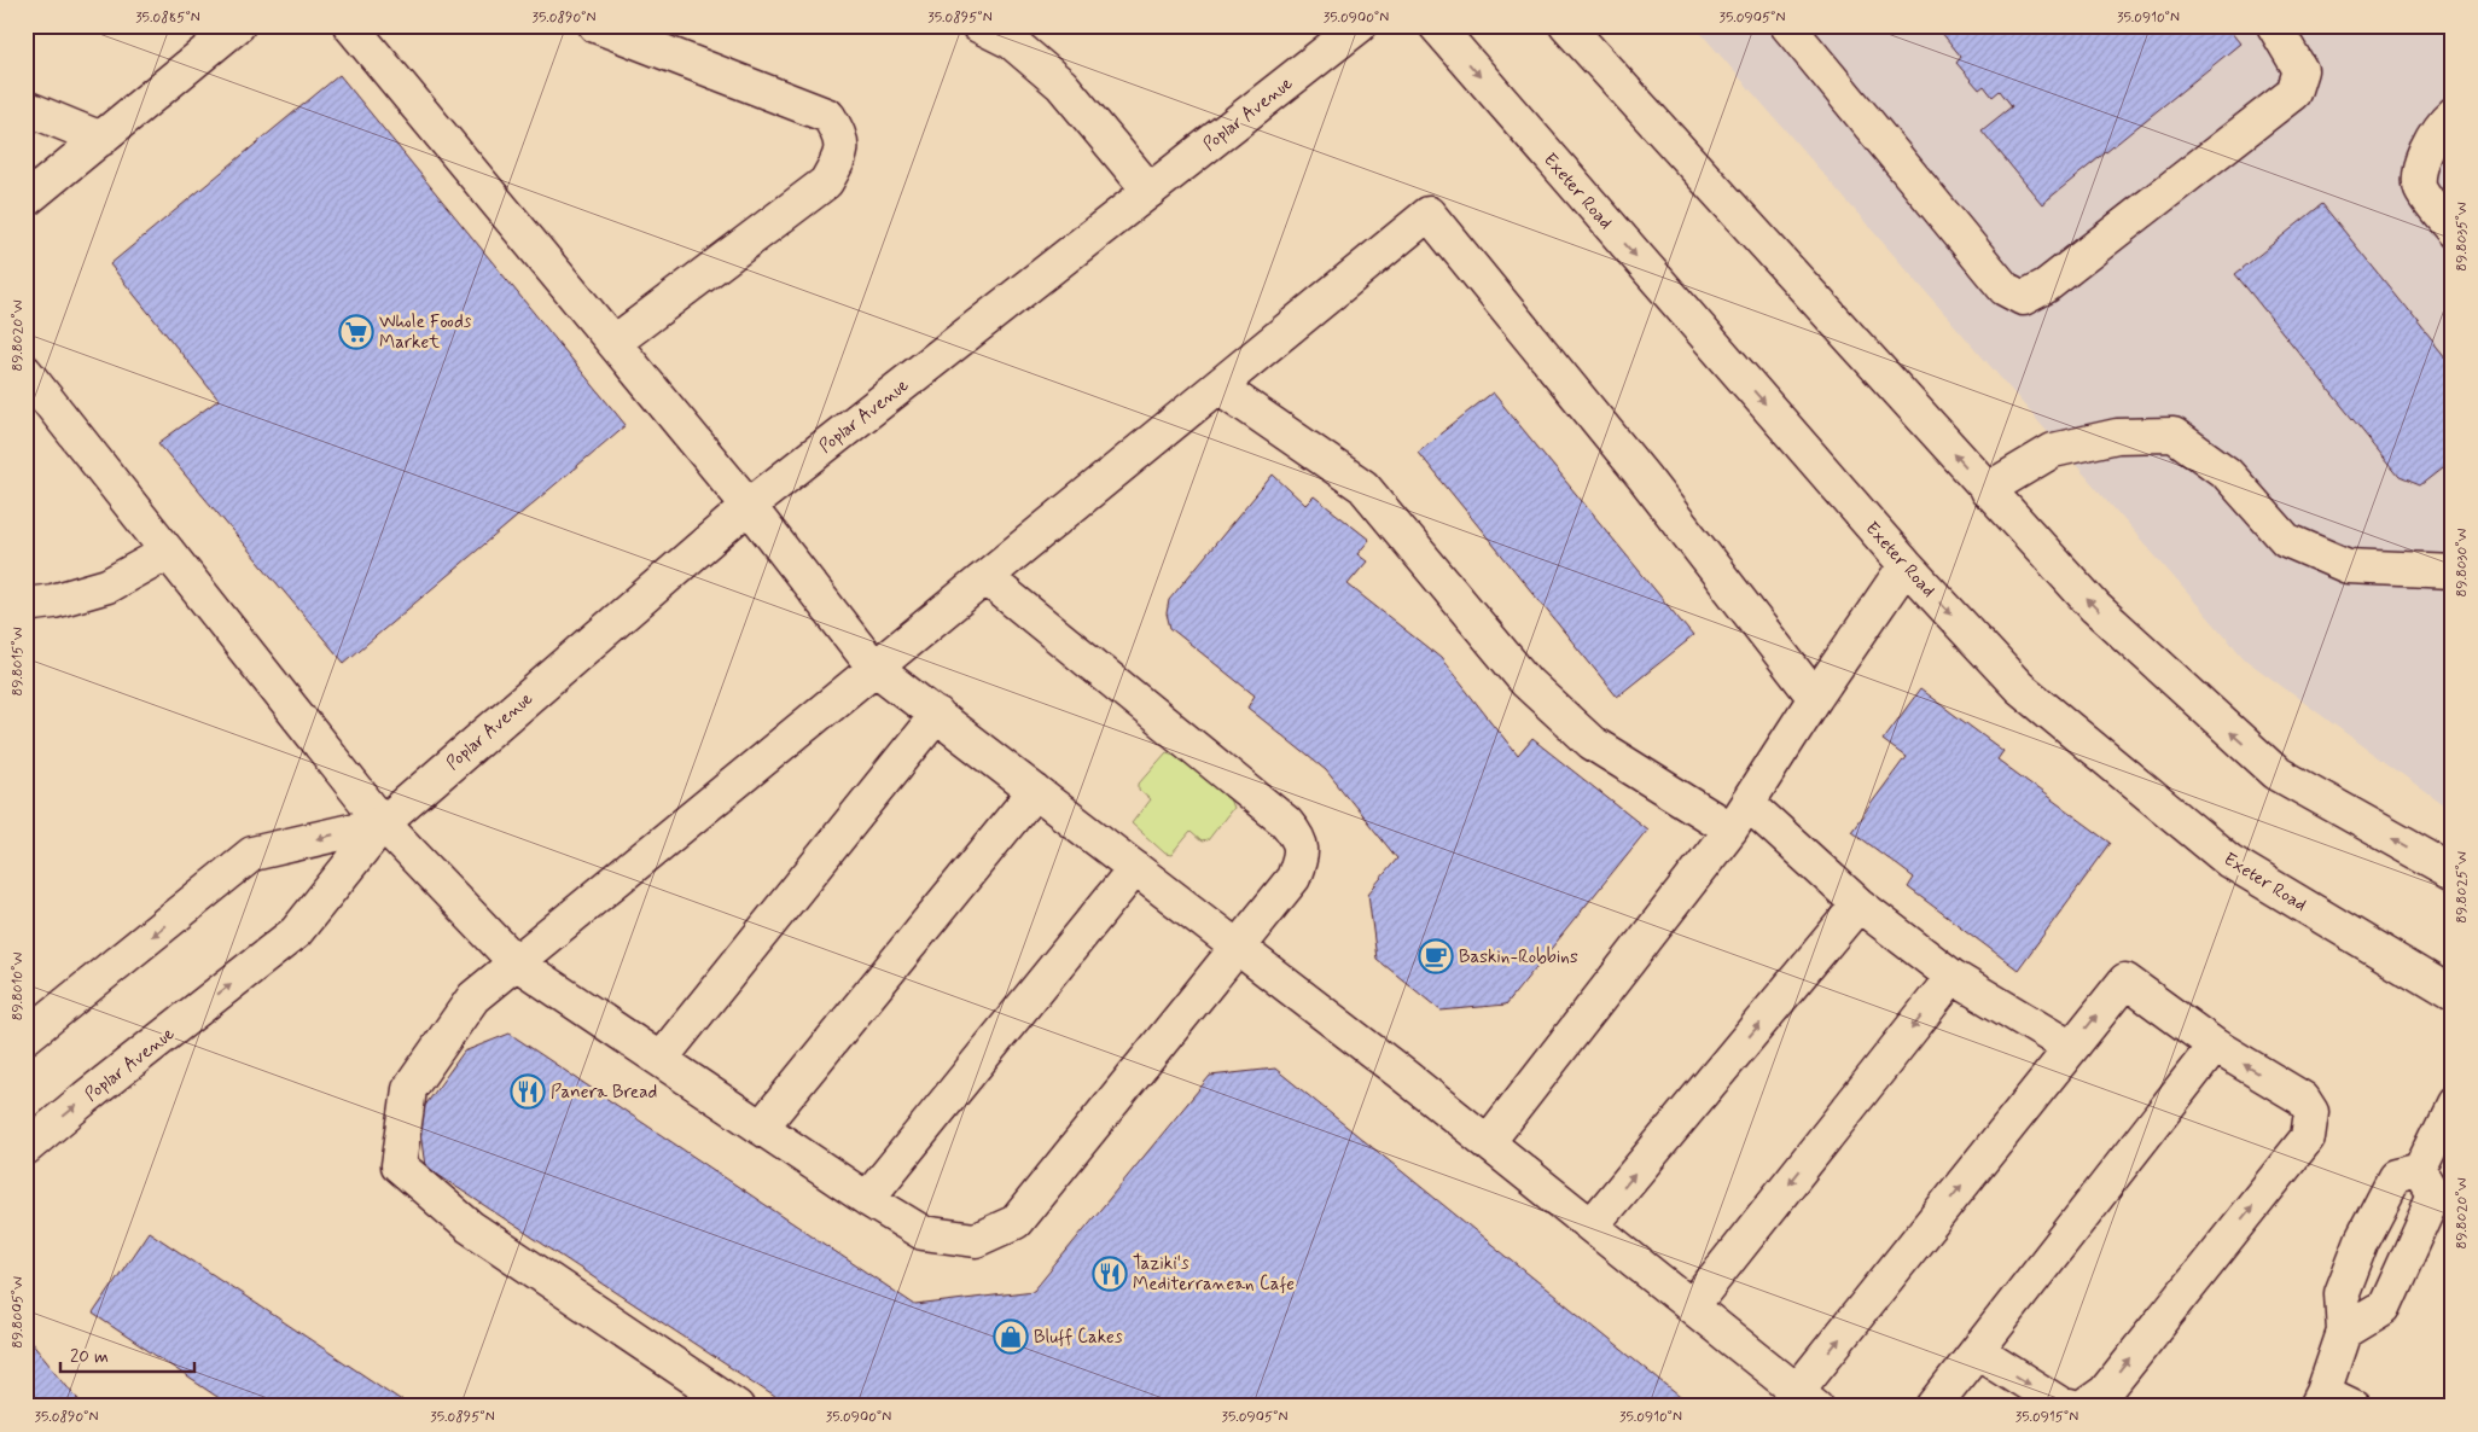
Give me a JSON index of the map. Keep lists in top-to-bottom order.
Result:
{
  "streets": {
    "street": ["Poplar Avenue", "Exeter Road"]
  },
  "places": {
    "supermarket": ["Whole Foods Market"],
    "cafe": ["Baskin-Robbins"],
    "restaurant": ["Panera Bread", "Taziki's Mediterranean Cafe"],
    "shop": ["Bluff Cakes"]
  },
  "scale_bar": "20 m",
  "coordinates": [
    "35.0885°N",
    "35.0890°N",
    "35.0895°N",
    "35.0900°N",
    "35.0905°N",
    "35.0910°N",
    "89.8035°W",
    "89.8020°W",
    "89.8030°W",
    "89.8015°W",
    "89.8025°W",
    "89.8010°W",
    "89.8005°W",
    "35.0915°N"
  ]
}
